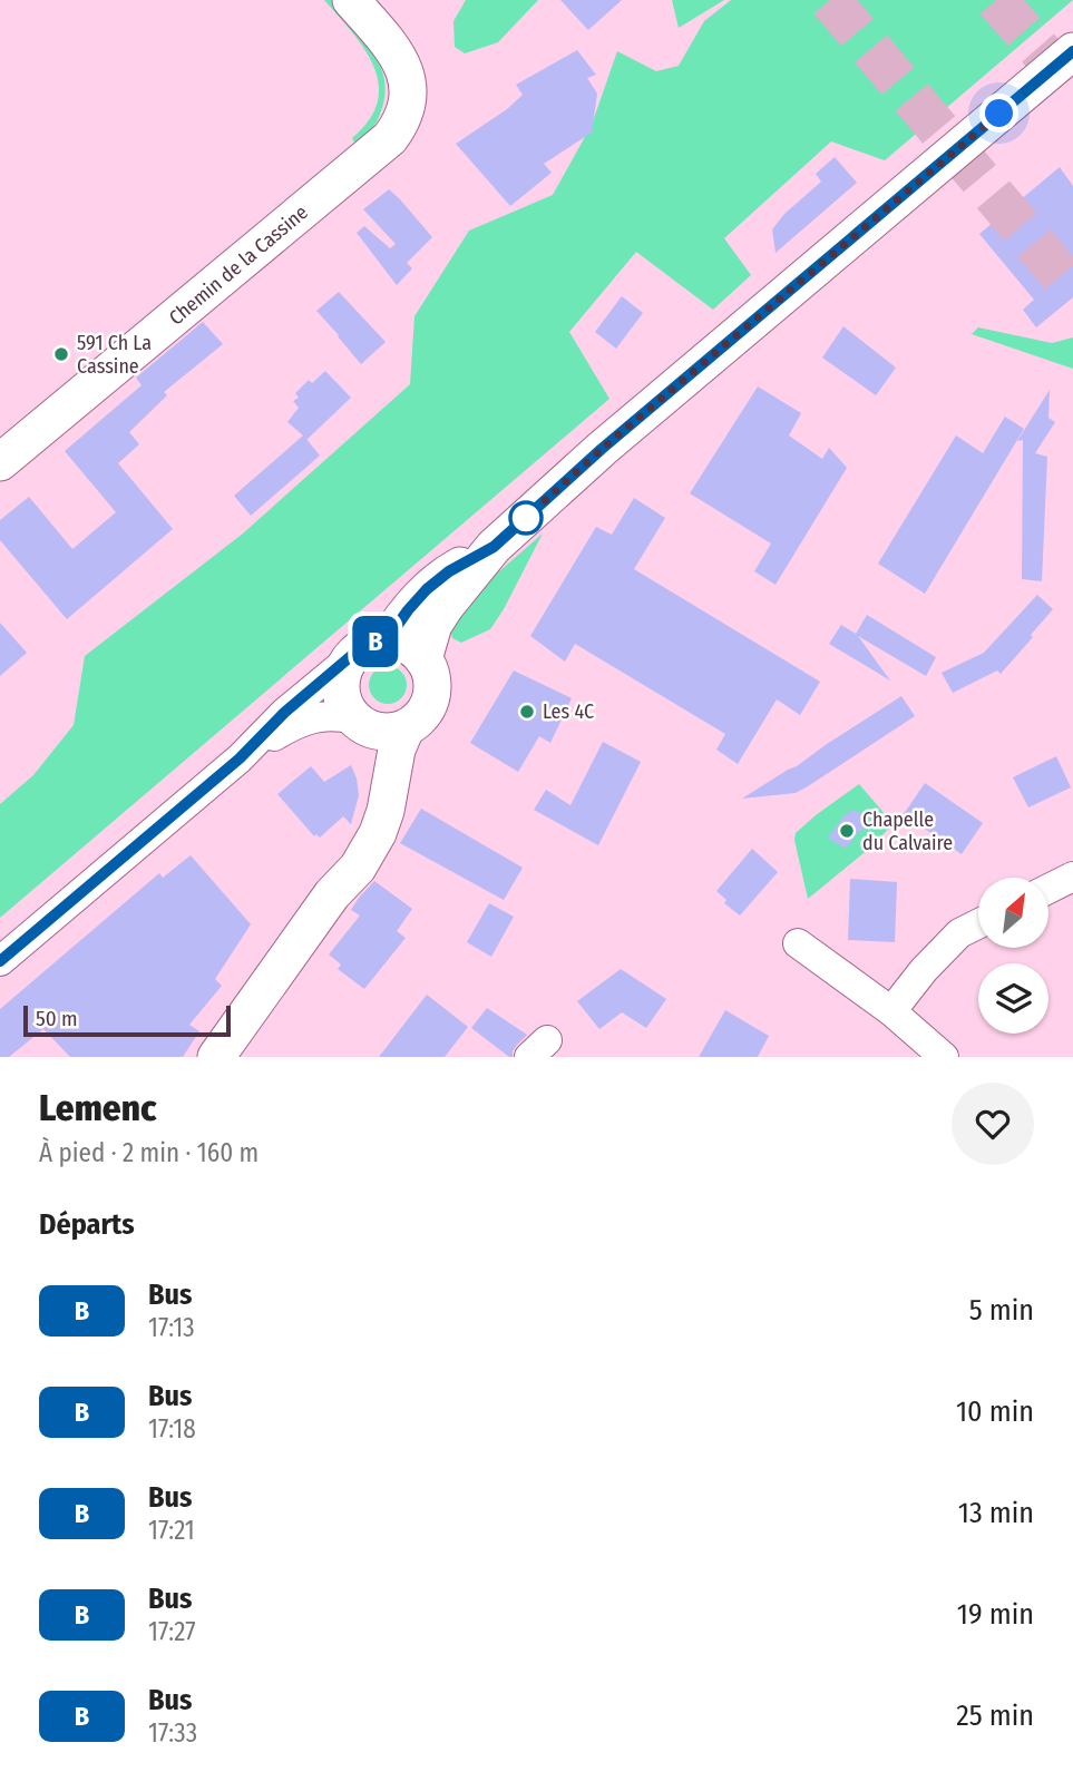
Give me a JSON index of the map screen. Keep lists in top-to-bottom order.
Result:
{
  "streets": {
    "main road": ["Chemin de la Cassine"]
  },
  "places": ["591 Ch La Cassine", "Les 4C", "Chapelle du Calvaire"],
  "lines": ["bus line B"],
  "scale_bar": "50 m",
  "north": "top right",
  "page": {
    "on_map": "B",
    "scale": "50 m",
    "heading": [
      ["Lemenc", "À pied · 2 min · 160 m"],
      "Départs"
    ],
    "list": [
      {
        "mark": "B",
        "name": "Bus",
        "note": "17:13",
        "value": "5 min"
      },
      {
        "mark": "B",
        "name": "Bus",
        "note": "17:18",
        "value": "10 min"
      },
      {
        "mark": "B",
        "name": "Bus",
        "note": "17:21",
        "value": "13 min"
      },
      {
        "mark": "B",
        "name": "Bus",
        "note": "17:27",
        "value": "19 min"
      },
      {
        "mark": "B",
        "name": "Bus",
        "note": "17:33",
        "value": "25 min"
      }
    ]
  }
}
